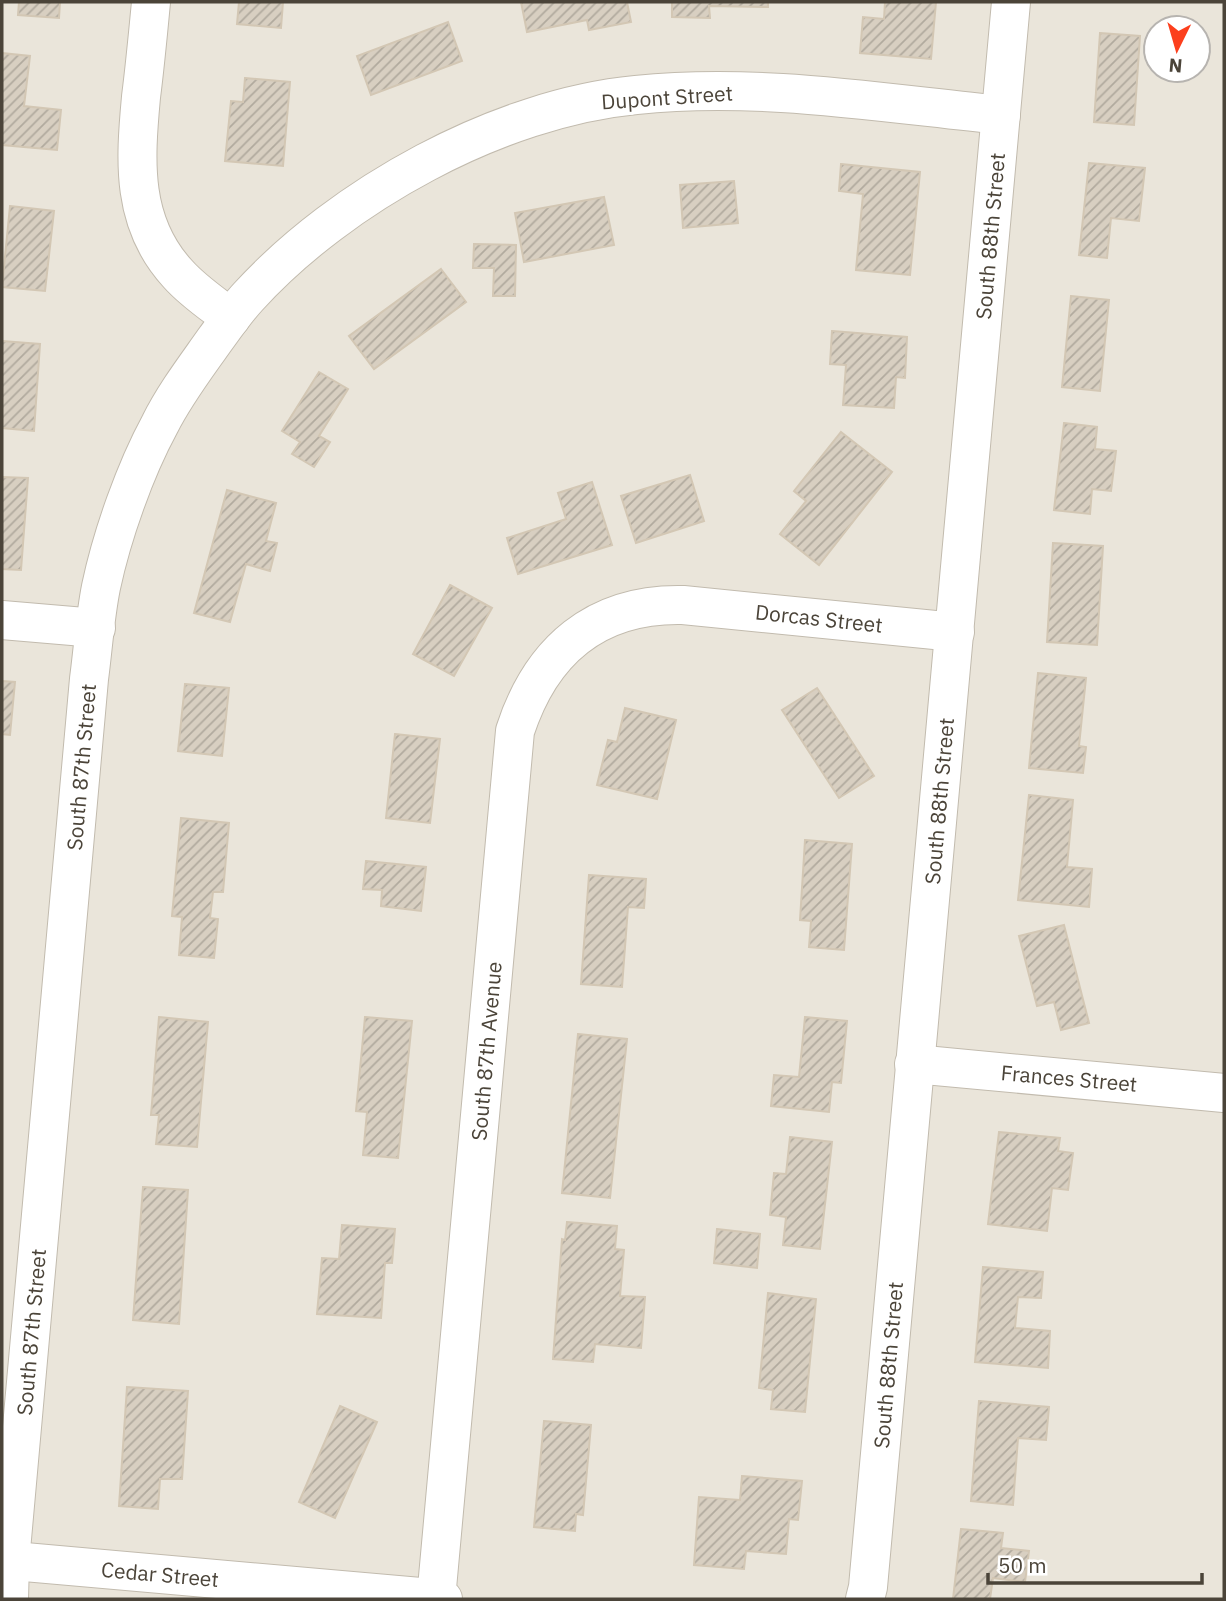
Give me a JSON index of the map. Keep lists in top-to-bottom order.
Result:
{
  "streets": {
    "street": [
      "Dupont Street",
      "South 88th Street",
      "Dorcas Street",
      "South 87th Street",
      "South 87th Avenue",
      "Frances Street",
      "Cedar Street"
    ]
  },
  "crossings": [
    ["Dupont Street", "South 88th Street"],
    ["Dupont Street", "South 87th Street"],
    ["South 88th Street", "Dorcas Street"],
    ["South 88th Street", "Frances Street"],
    ["Dorcas Street", "South 87th Avenue"],
    ["South 87th Street", "Cedar Street"],
    ["South 87th Avenue", "Cedar Street"]
  ],
  "scale_bar": "50 m",
  "north": "bottom"
}
